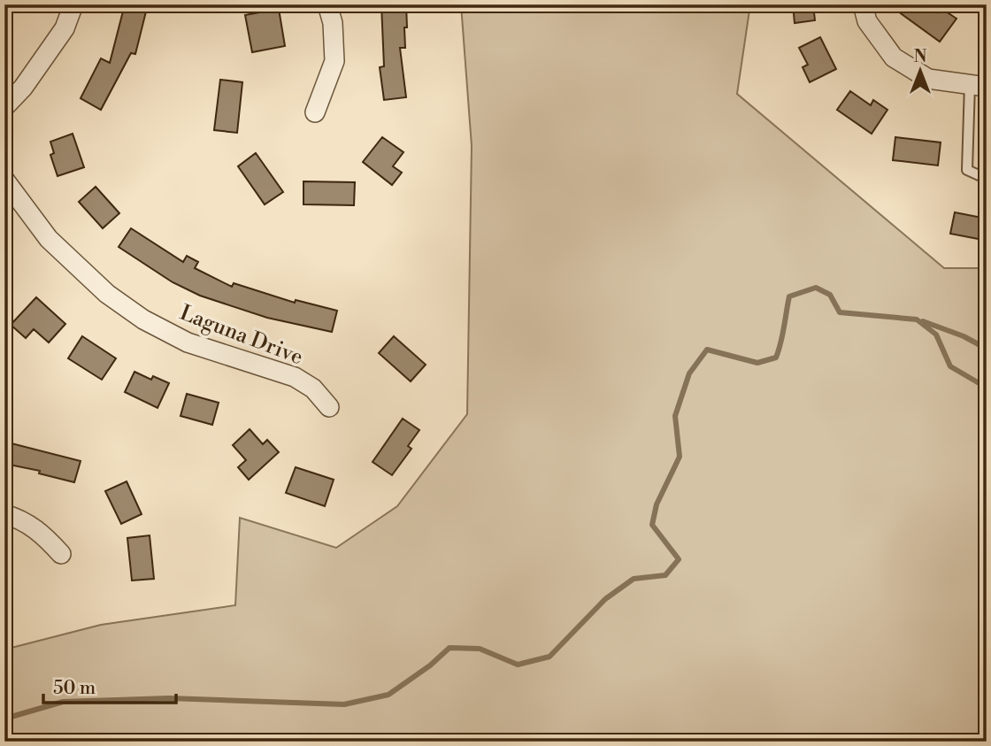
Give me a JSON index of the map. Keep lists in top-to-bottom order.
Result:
{
  "streets": {
    "street": ["Laguna Drive"]
  },
  "scale_bar": "50 m",
  "north": "top"
}
